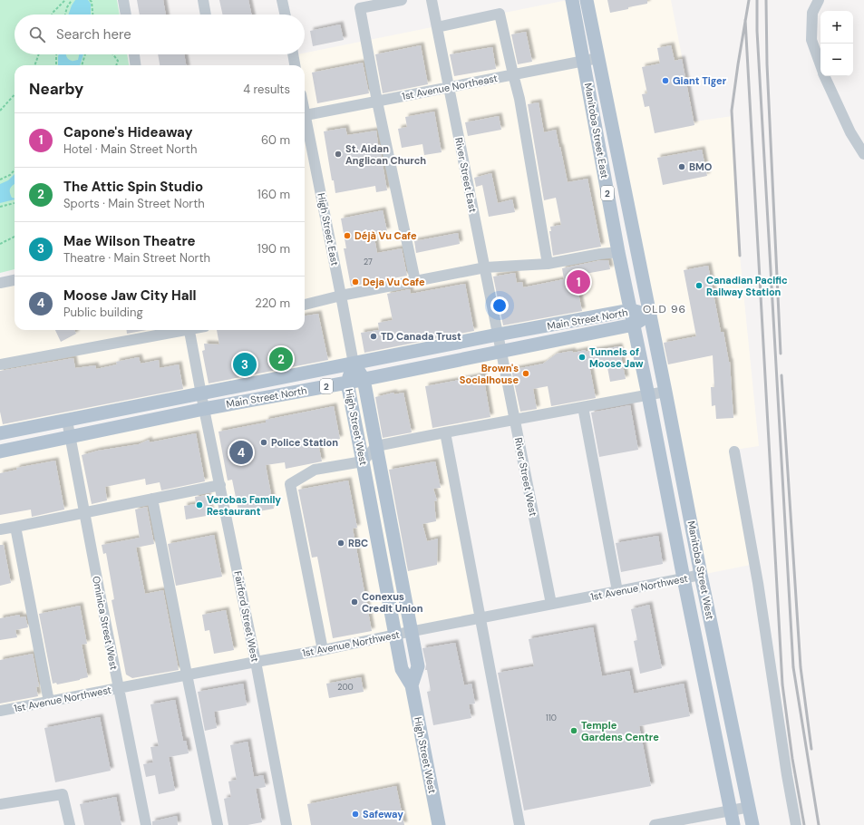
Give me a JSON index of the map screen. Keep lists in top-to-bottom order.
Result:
{
  "streets": {
    "main road": [
      "Manitoba Street East",
      "2",
      "Main Street North",
      "High Street West",
      "Manitoba Street West"
    ],
    "street": [
      "1st Avenue Northeast",
      "River Street East",
      "High Street East",
      "River Street West",
      "1st Avenue Northwest",
      "Fairford Street West",
      "Ominica Street West"
    ]
  },
  "crossings": [
    ["1st Avenue Northeast", "Manitoba Street East"],
    ["1st Avenue Northeast", "River Street East"],
    ["Manitoba Street East", "Main Street North"],
    ["Manitoba Street East", "Manitoba Street West"],
    ["River Street East", "Main Street North"],
    ["River Street East", "River Street West"],
    ["High Street East", "Main Street North"],
    ["High Street East", "High Street West"],
    ["Main Street North", "High Street West"],
    ["Main Street North", "River Street West"],
    ["Main Street North", "Manitoba Street West"],
    ["Main Street North", "Fairford Street West"],
    ["Main Street North", "Ominica Street West"],
    ["High Street West", "1st Avenue Northwest"],
    ["River Street West", "1st Avenue Northwest"],
    ["Manitoba Street West", "1st Avenue Northwest"],
    ["1st Avenue Northwest", "Fairford Street West"],
    ["1st Avenue Northwest", "Ominica Street West"]
  ],
  "districts": ["OLD 96"],
  "places": [
    "Giant Tiger",
    "St. Aidan Anglican Church",
    "BMO",
    "Déjà Vu Cafe",
    "Deja Vu Cafe",
    "Canadian Pacific Railway Station",
    "TD Canada Trust",
    "Tunnels of Moose Jaw",
    "Brown's Socialhouse",
    "Police Station",
    "Verobas Family Restaurant",
    "RBC",
    "Conexus Credit Union",
    "Temple Gardens Centre",
    "Safeway"
  ],
  "house_numbers": ["27", "200", "110"],
  "page": {
    "map_buttons": ["+", "−"],
    "search": "Search here",
    "heading": ["Nearby", "4 results"],
    "list": [
      {
        "mark": "1",
        "name": "Capone's Hideaway",
        "note": "Hotel · Main Street North",
        "value": "60 m"
      },
      {
        "mark": "2",
        "name": "The Attic Spin Studio",
        "note": "Sports · Main Street North",
        "value": "160 m"
      },
      {
        "mark": "3",
        "name": "Mae Wilson Theatre",
        "note": "Theatre · Main Street North",
        "value": "190 m"
      },
      {
        "mark": "4",
        "name": "Moose Jaw City Hall",
        "note": "Public building",
        "value": "220 m"
      }
    ],
    "pins": [
      "1",
      "2",
      "3",
      "4"
    ]
  }
}
